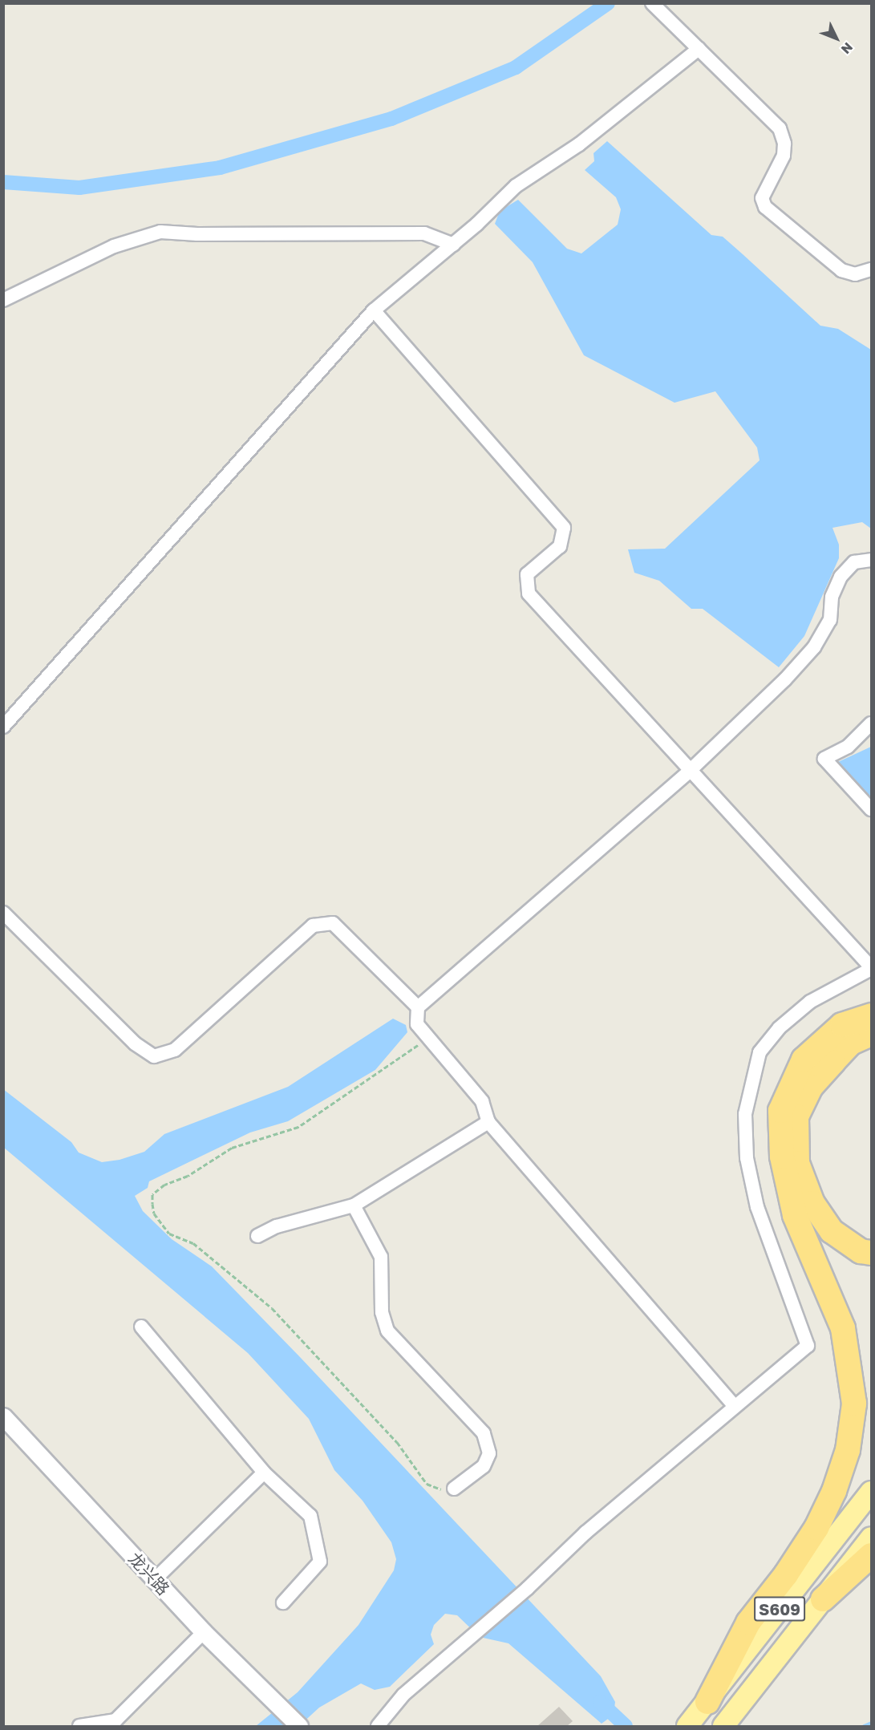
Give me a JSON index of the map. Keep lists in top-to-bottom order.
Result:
{
  "streets": {
    "main road": ["S609"],
    "street": ["龙兴路"]
  },
  "north": "bottom right"
}
